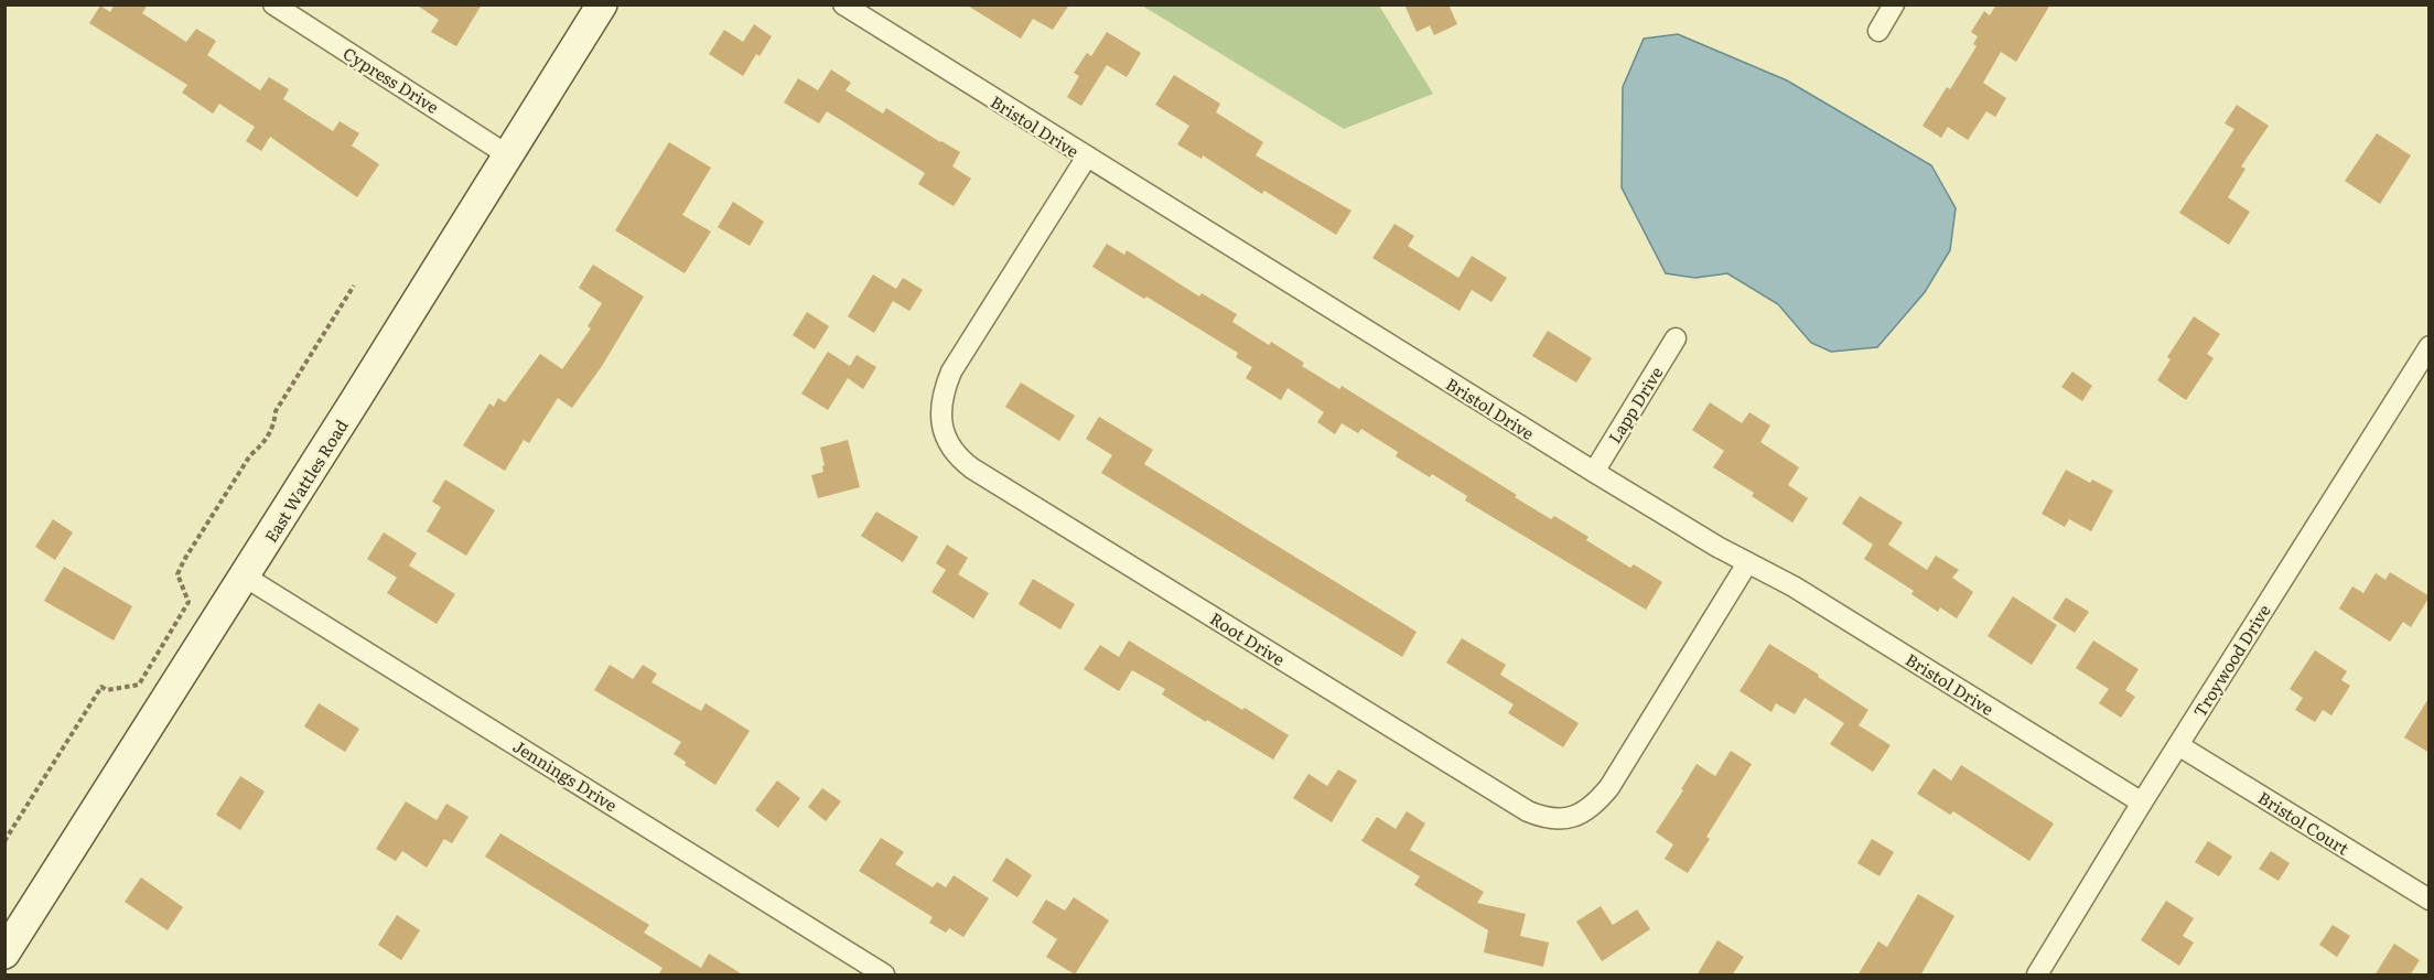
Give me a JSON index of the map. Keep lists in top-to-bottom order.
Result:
{
  "streets": {
    "main road": ["East Wattles Road"],
    "street": [
      "Cypress Drive",
      "Bristol Drive",
      "Lapp Drive",
      "Root Drive",
      "Troywood Drive",
      "Jennings Drive",
      "Bristol Court"
    ]
  },
  "crossings": [
    ["Cypress Drive", "East Wattles Road"],
    ["Bristol Drive", "Lapp Drive"],
    ["Bristol Drive", "Root Drive"],
    ["Bristol Drive", "Troywood Drive"],
    ["East Wattles Road", "Jennings Drive"],
    ["Troywood Drive", "Bristol Court"]
  ]
}
